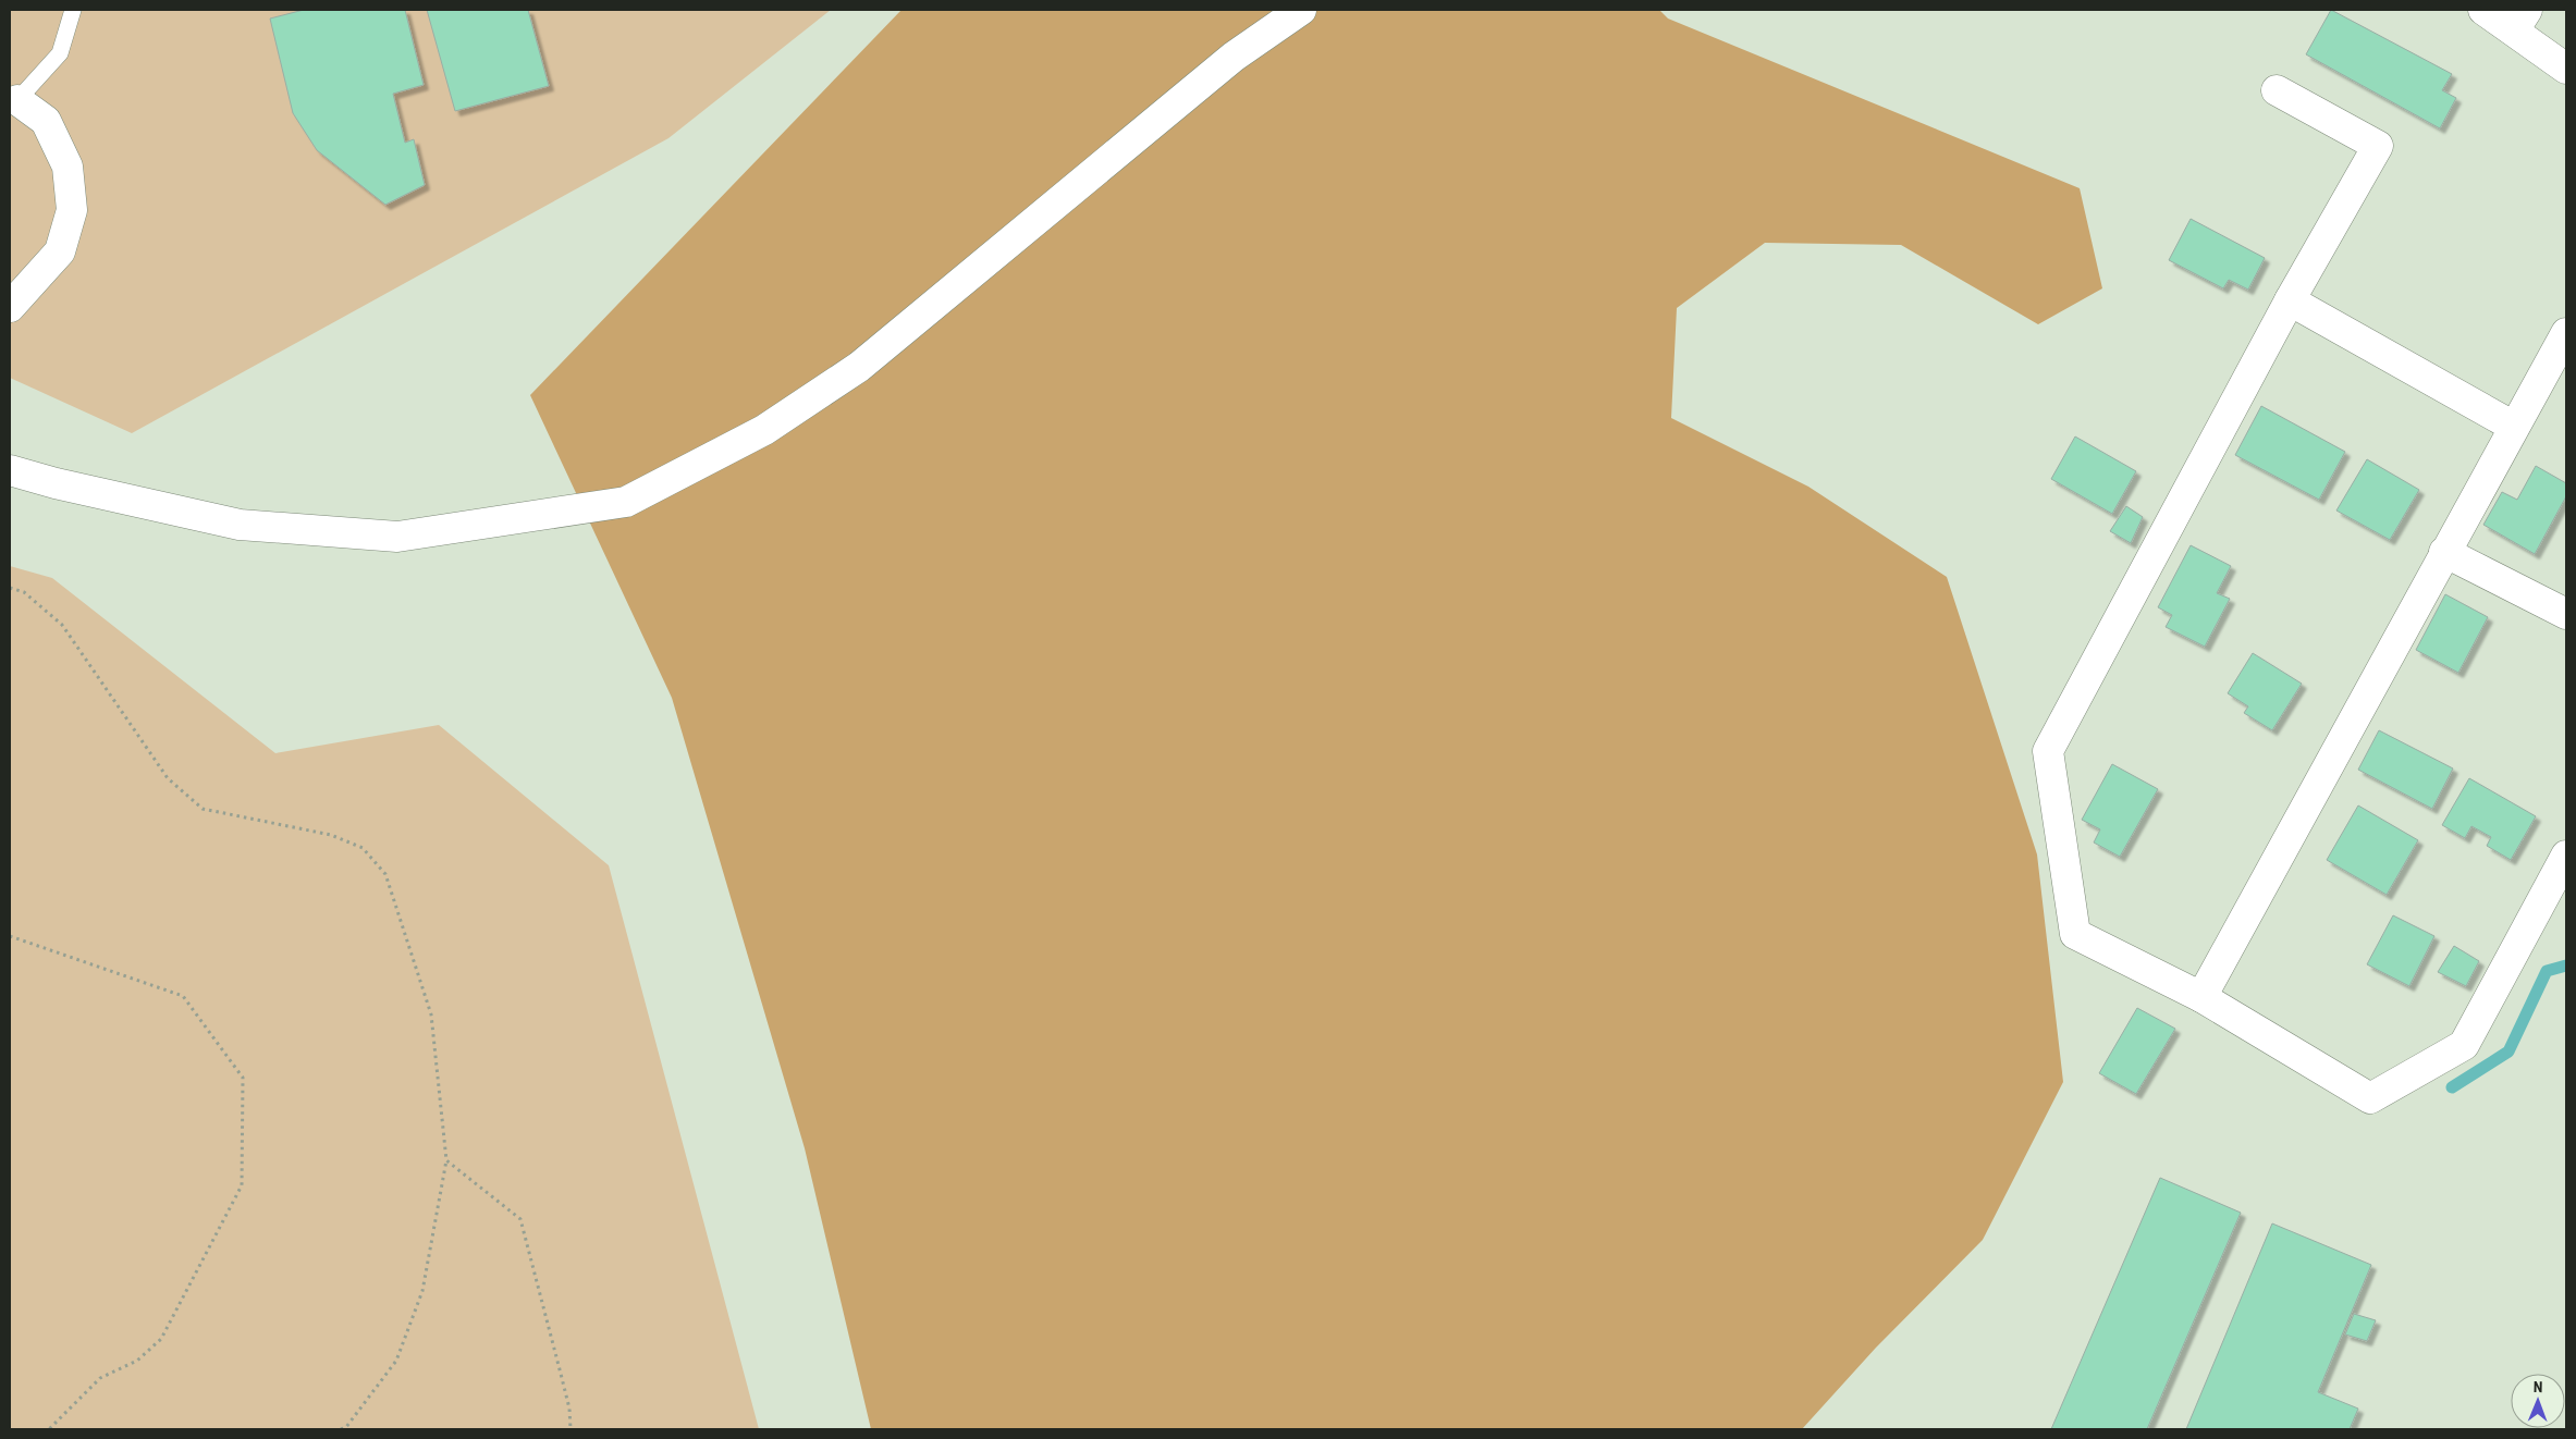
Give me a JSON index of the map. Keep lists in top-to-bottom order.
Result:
{
  "north": "top"
}
